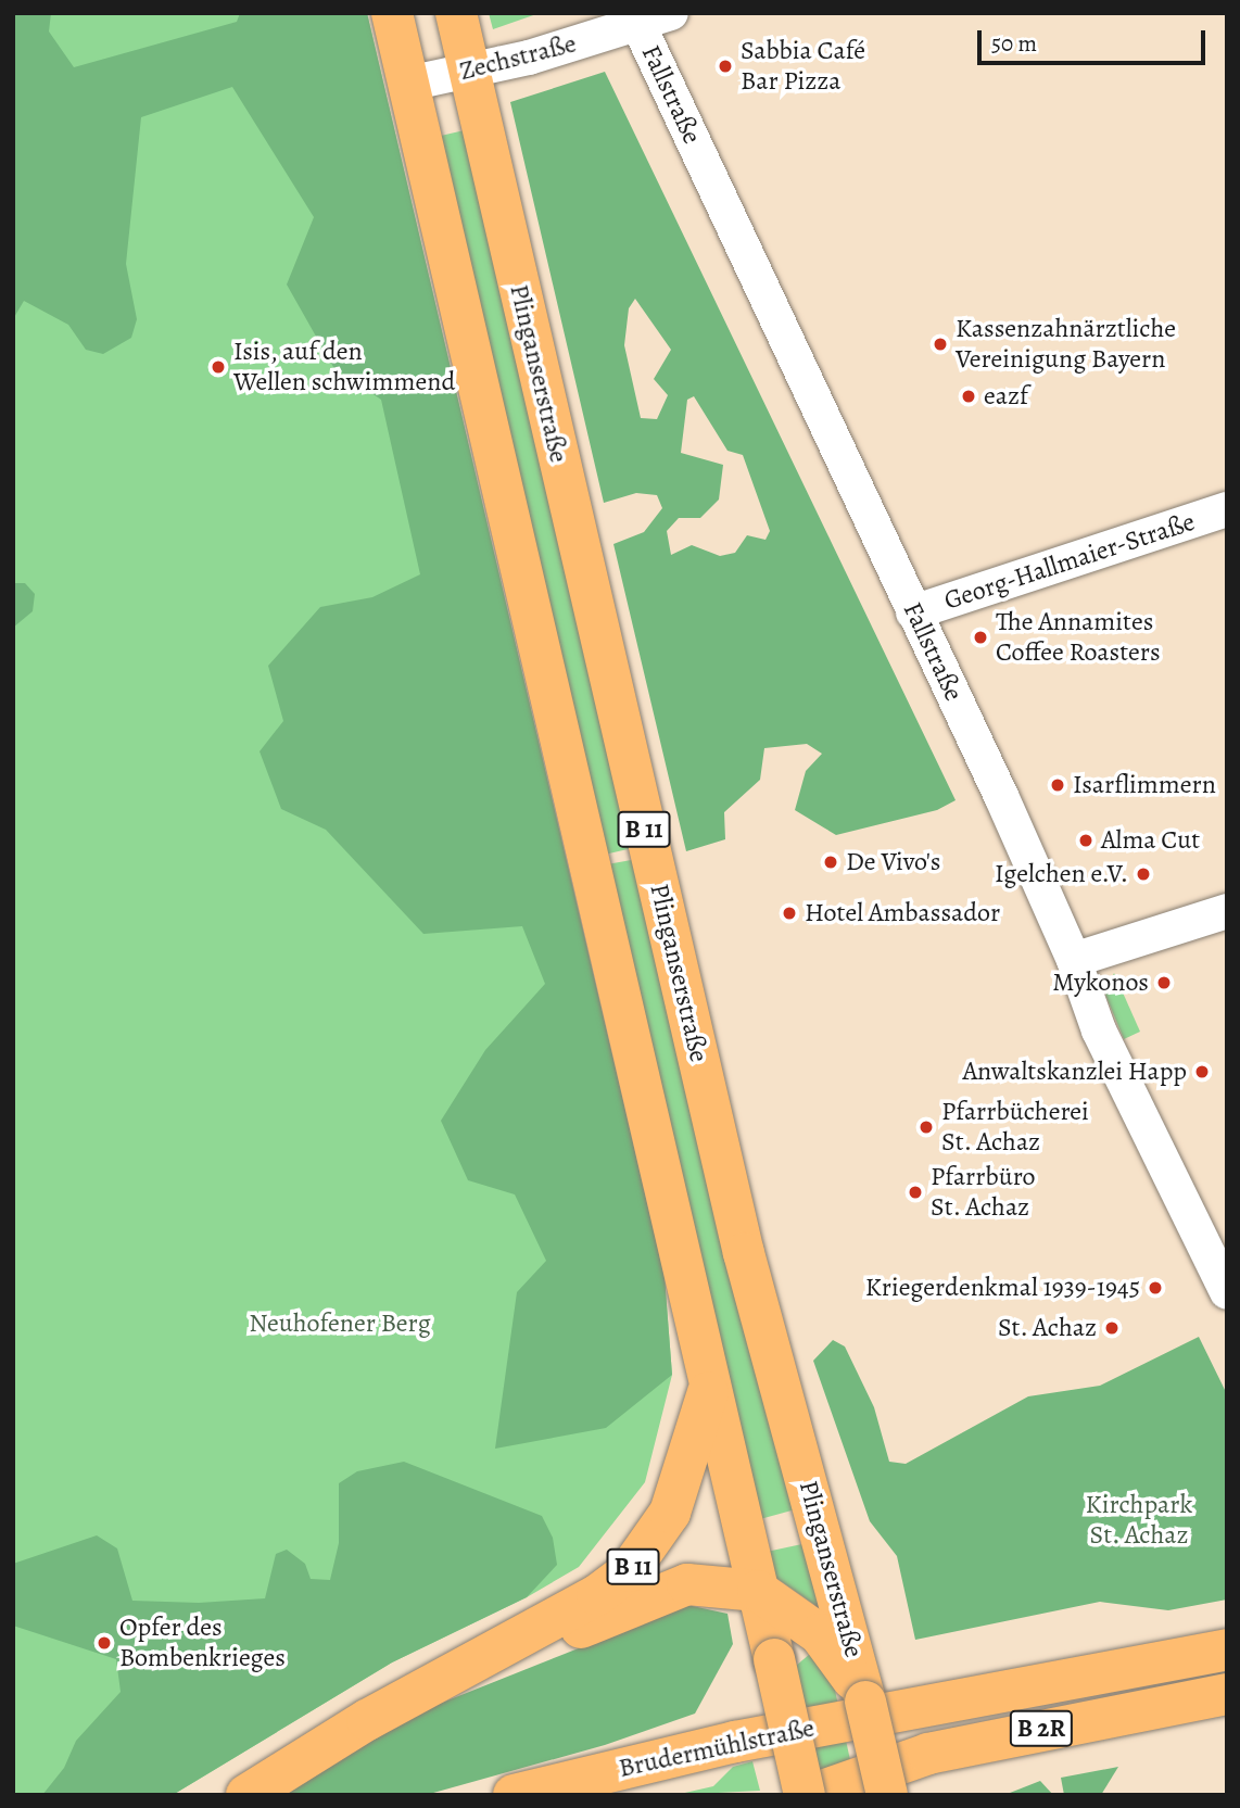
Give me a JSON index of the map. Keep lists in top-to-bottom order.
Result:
{
  "streets": {
    "main road": [
      "Plinganserstraße",
      "B 11",
      "B 2R",
      "Brudermühlstraße"
    ],
    "street": ["Zechstraße", "Fallstraße", "Georg-Hallmaier-Straße"]
  },
  "crossings": [
    ["Zechstraße", "Fallstraße"],
    ["Zechstraße", "Plinganserstraße"],
    ["Zechstraße", "B 11"],
    ["Fallstraße", "Georg-Hallmaier-Straße"]
  ],
  "parks": ["Neuhofener Berg", "Kirchpark St. Achaz"],
  "places": [
    "Sabbia Café Bar Pizza",
    "Kassenzahnärztliche Vereinigung Bayern",
    "Isis, auf den Wellen schwimmend",
    "eazf",
    "The Annamites Coffee Roasters",
    "Isarflimmern",
    "Alma Cut",
    "De Vivo's",
    "Igelchen e.V.",
    "Hotel Ambassador",
    "Mykonos",
    "Anwaltskanzlei Happ",
    "Pfarrbücherei St. Achaz",
    "Pfarrbüro St. Achaz",
    "Kriegerdenkmal 1939-1945",
    "St. Achaz",
    "Opfer des Bombenkrieges"
  ],
  "scale_bar": "50 m"
}
